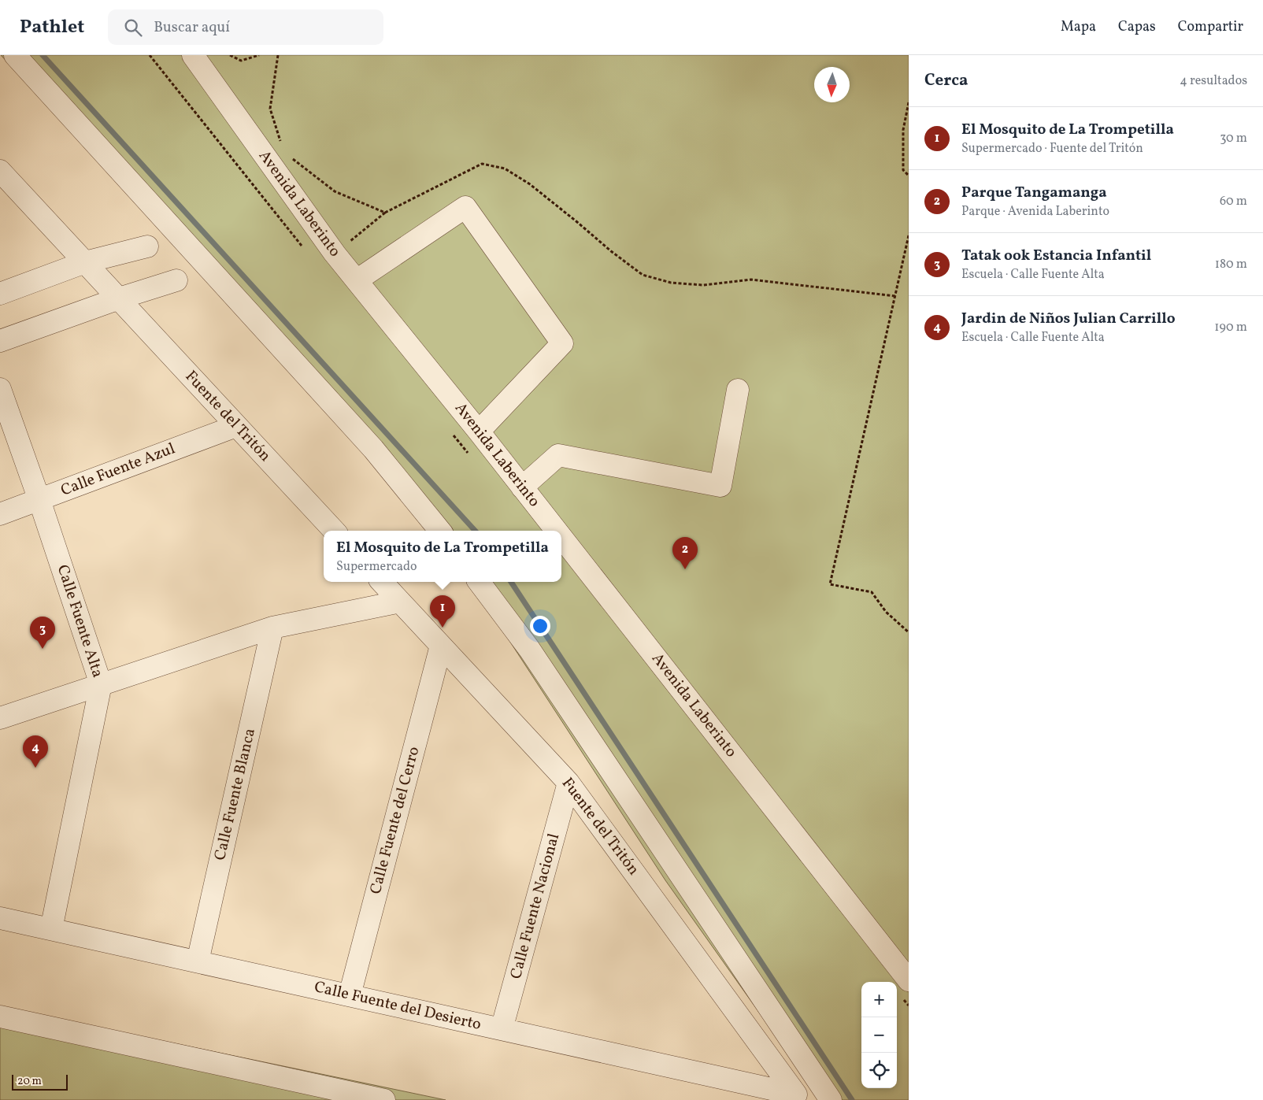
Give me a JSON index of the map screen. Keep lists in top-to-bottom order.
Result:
{
  "streets": {
    "street": [
      "Avenida Laberinto",
      "Fuente del Tritón",
      "Calle Fuente Azul",
      "Calle Fuente Alta",
      "Calle Fuente Blanca",
      "Calle Fuente del Cerro",
      "Calle Fuente Nacional",
      "Calle Fuente del Desierto"
    ]
  },
  "crossings": [
    ["Fuente del Tritón", "Calle Fuente Azul"],
    ["Fuente del Tritón", "Calle Fuente del Cerro"],
    ["Fuente del Tritón", "Calle Fuente Nacional"],
    ["Fuente del Tritón", "Calle Fuente del Desierto"],
    ["Calle Fuente Azul", "Calle Fuente Alta"],
    ["Calle Fuente Alta", "Calle Fuente del Desierto"],
    ["Calle Fuente Blanca", "Calle Fuente del Desierto"],
    ["Calle Fuente del Cerro", "Calle Fuente del Desierto"],
    ["Calle Fuente Nacional", "Calle Fuente del Desierto"]
  ],
  "scale_bar": "20 m",
  "north": "bottom",
  "page": {
    "header": "Pathlet",
    "search": "Buscar aquí",
    "nav": ["Mapa", "Capas", "Compartir"],
    "heading": ["Cerca", "4 resultados"],
    "list": [
      {
        "mark": "1",
        "name": "El Mosquito de La Trompetilla",
        "note": "Supermercado · Fuente del Tritón",
        "value": "30 m"
      },
      {
        "mark": "2",
        "name": "Parque Tangamanga",
        "note": "Parque · Avenida Laberinto",
        "value": "60 m"
      },
      {
        "mark": "3",
        "name": "Tatak ook Estancia Infantil",
        "note": "Escuela · Calle Fuente Alta",
        "value": "180 m"
      },
      {
        "mark": "4",
        "name": "Jardin de Niños Julian Carrillo",
        "note": "Escuela · Calle Fuente Alta",
        "value": "190 m"
      }
    ],
    "popup": ["El Mosquito de La Trompetilla", "Supermercado"],
    "pins": [
      "2",
      "1",
      "3",
      "4"
    ],
    "map_buttons": ["+", "−"],
    "scale": "20 m"
  }
}
